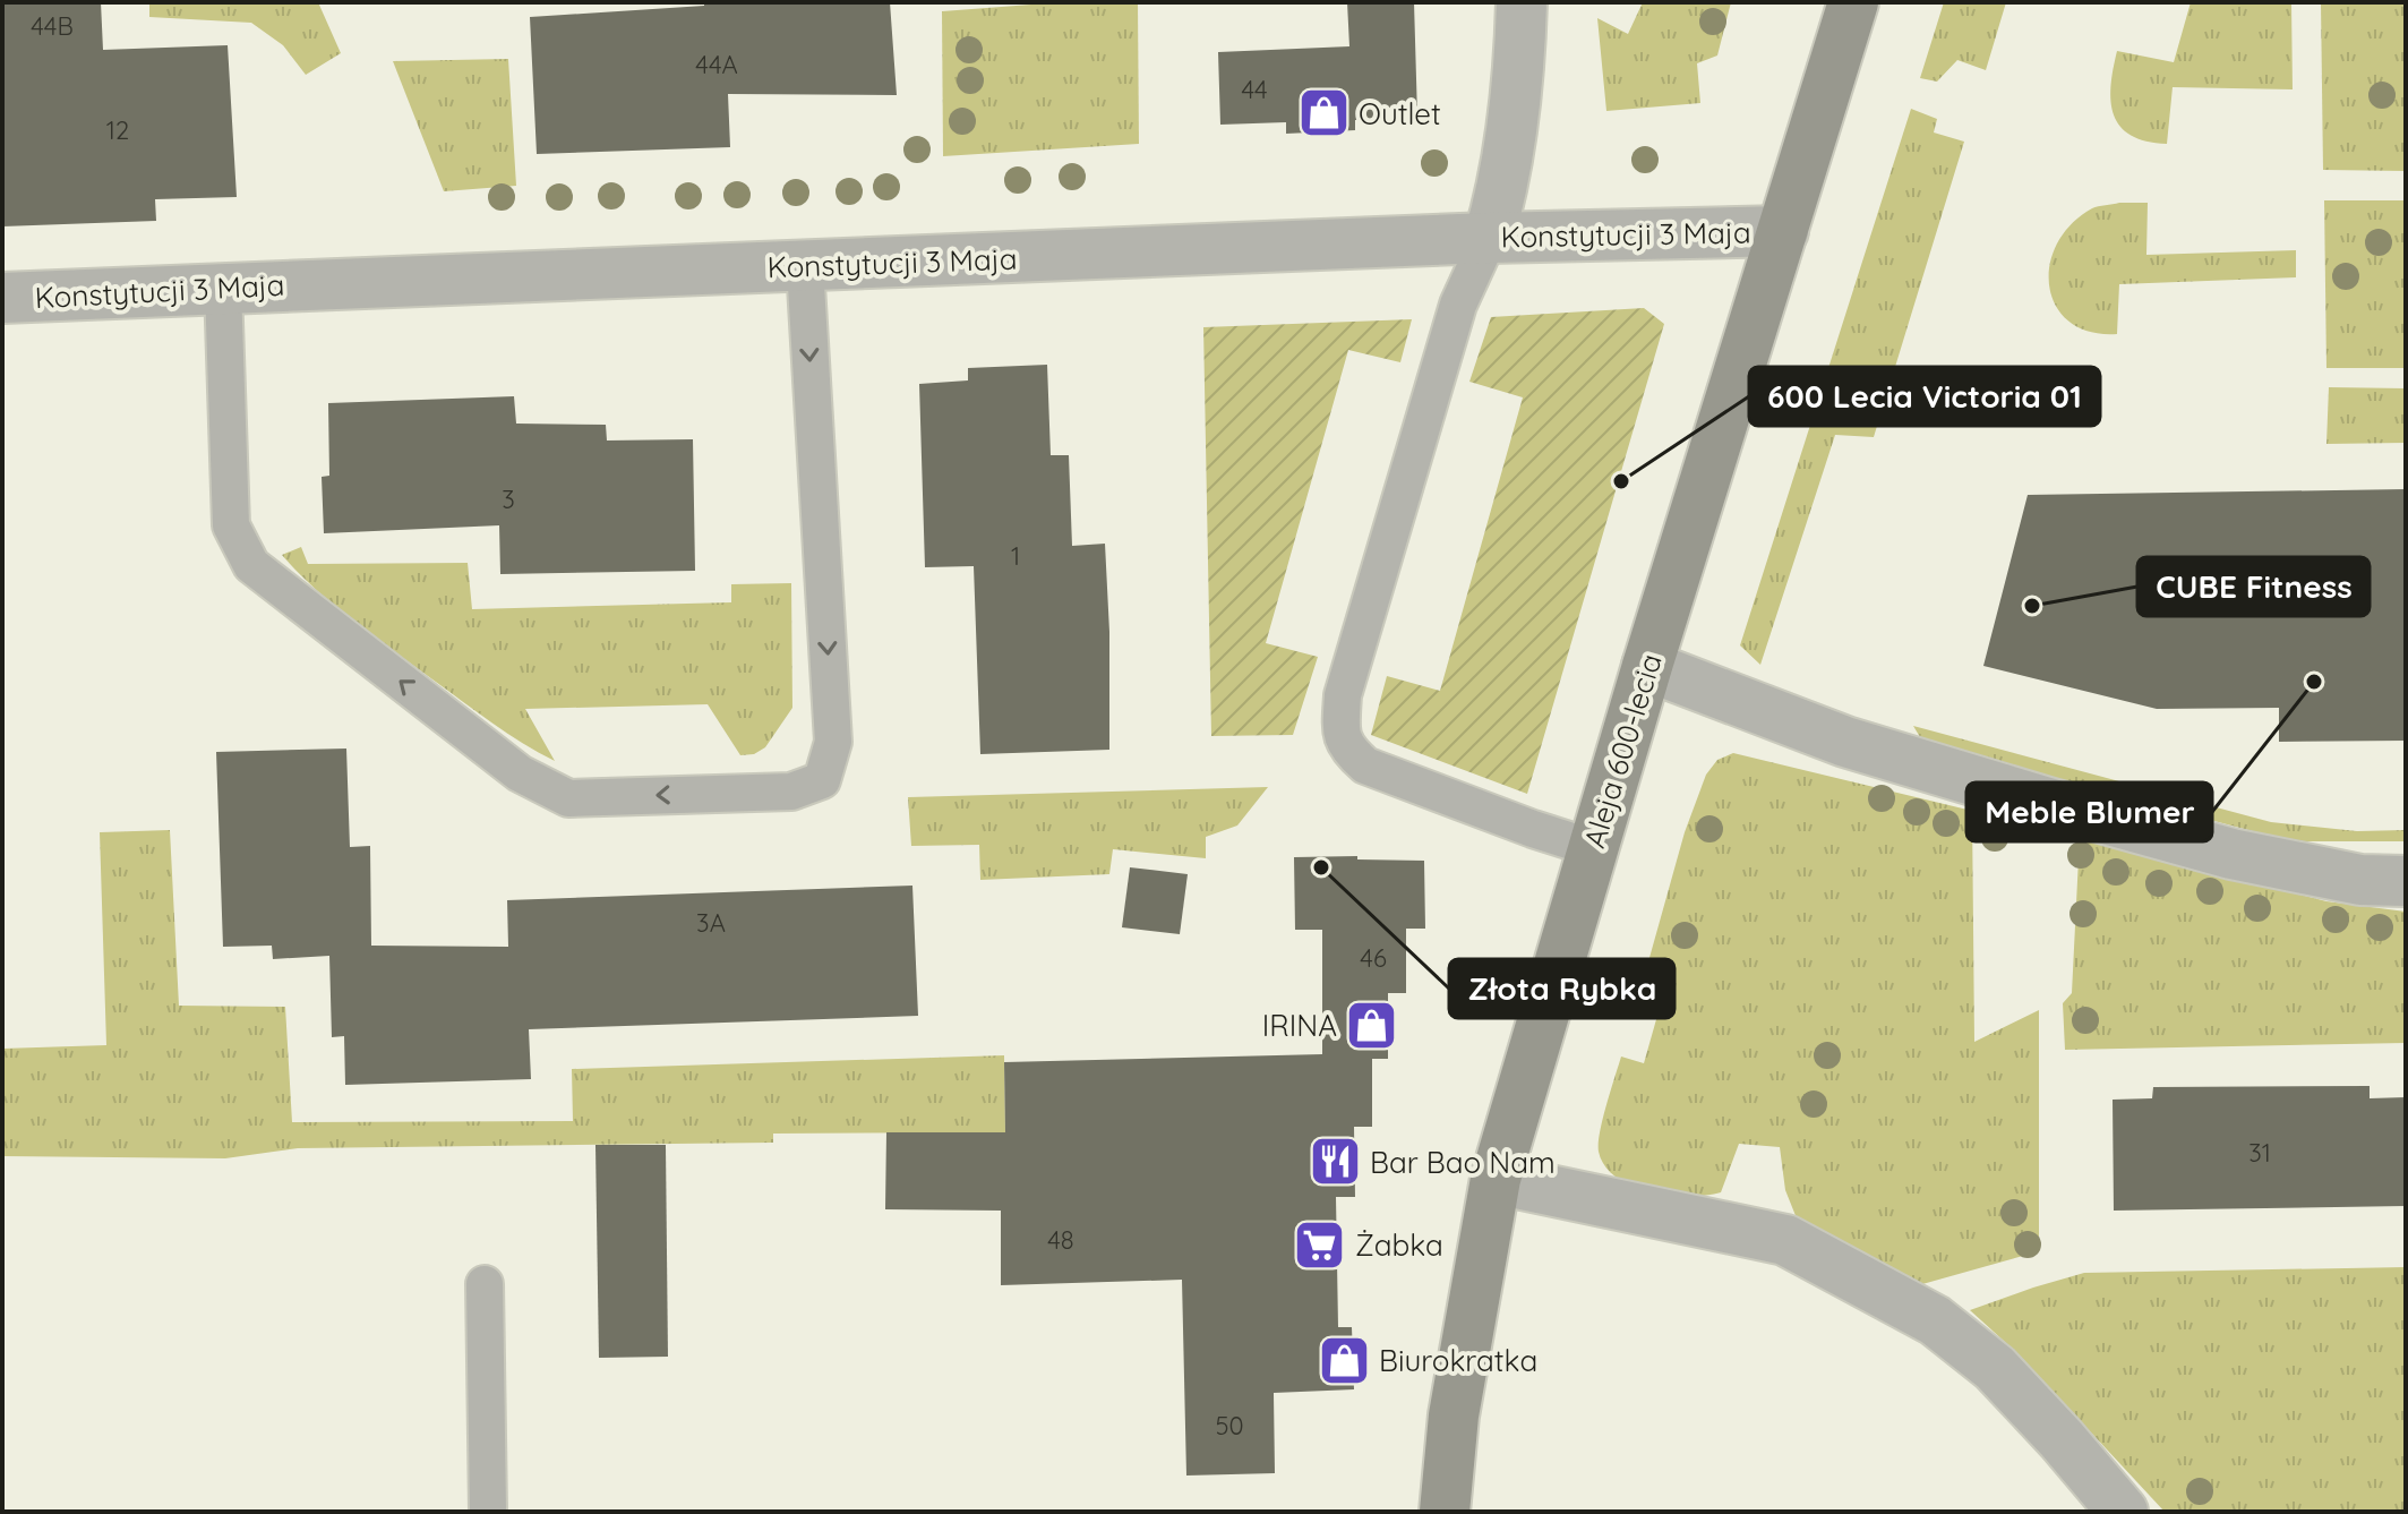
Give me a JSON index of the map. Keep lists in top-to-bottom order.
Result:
{
  "streets": {
    "main road": ["Aleja 600-lecia"],
    "street": ["Konstytucji 3 Maja"]
  },
  "crossings": [
    ["Konstytucji 3 Maja", "Aleja 600-lecia"]
  ],
  "places": {
    "shop": ["Outlet", "IRINA", "Biurokratka"],
    "other": [
      "600 Lecia Victoria 01",
      "CUBE Fitness",
      "Meble Blumer",
      "Złota Rybka"
    ],
    "restaurant": ["Bar Bao Nam"],
    "supermarket": ["Żabka"]
  },
  "house_numbers": [
    "44B",
    "44A",
    "44",
    "12",
    "3",
    "1",
    "3A",
    "46",
    "31",
    "48",
    "50"
  ]
}
